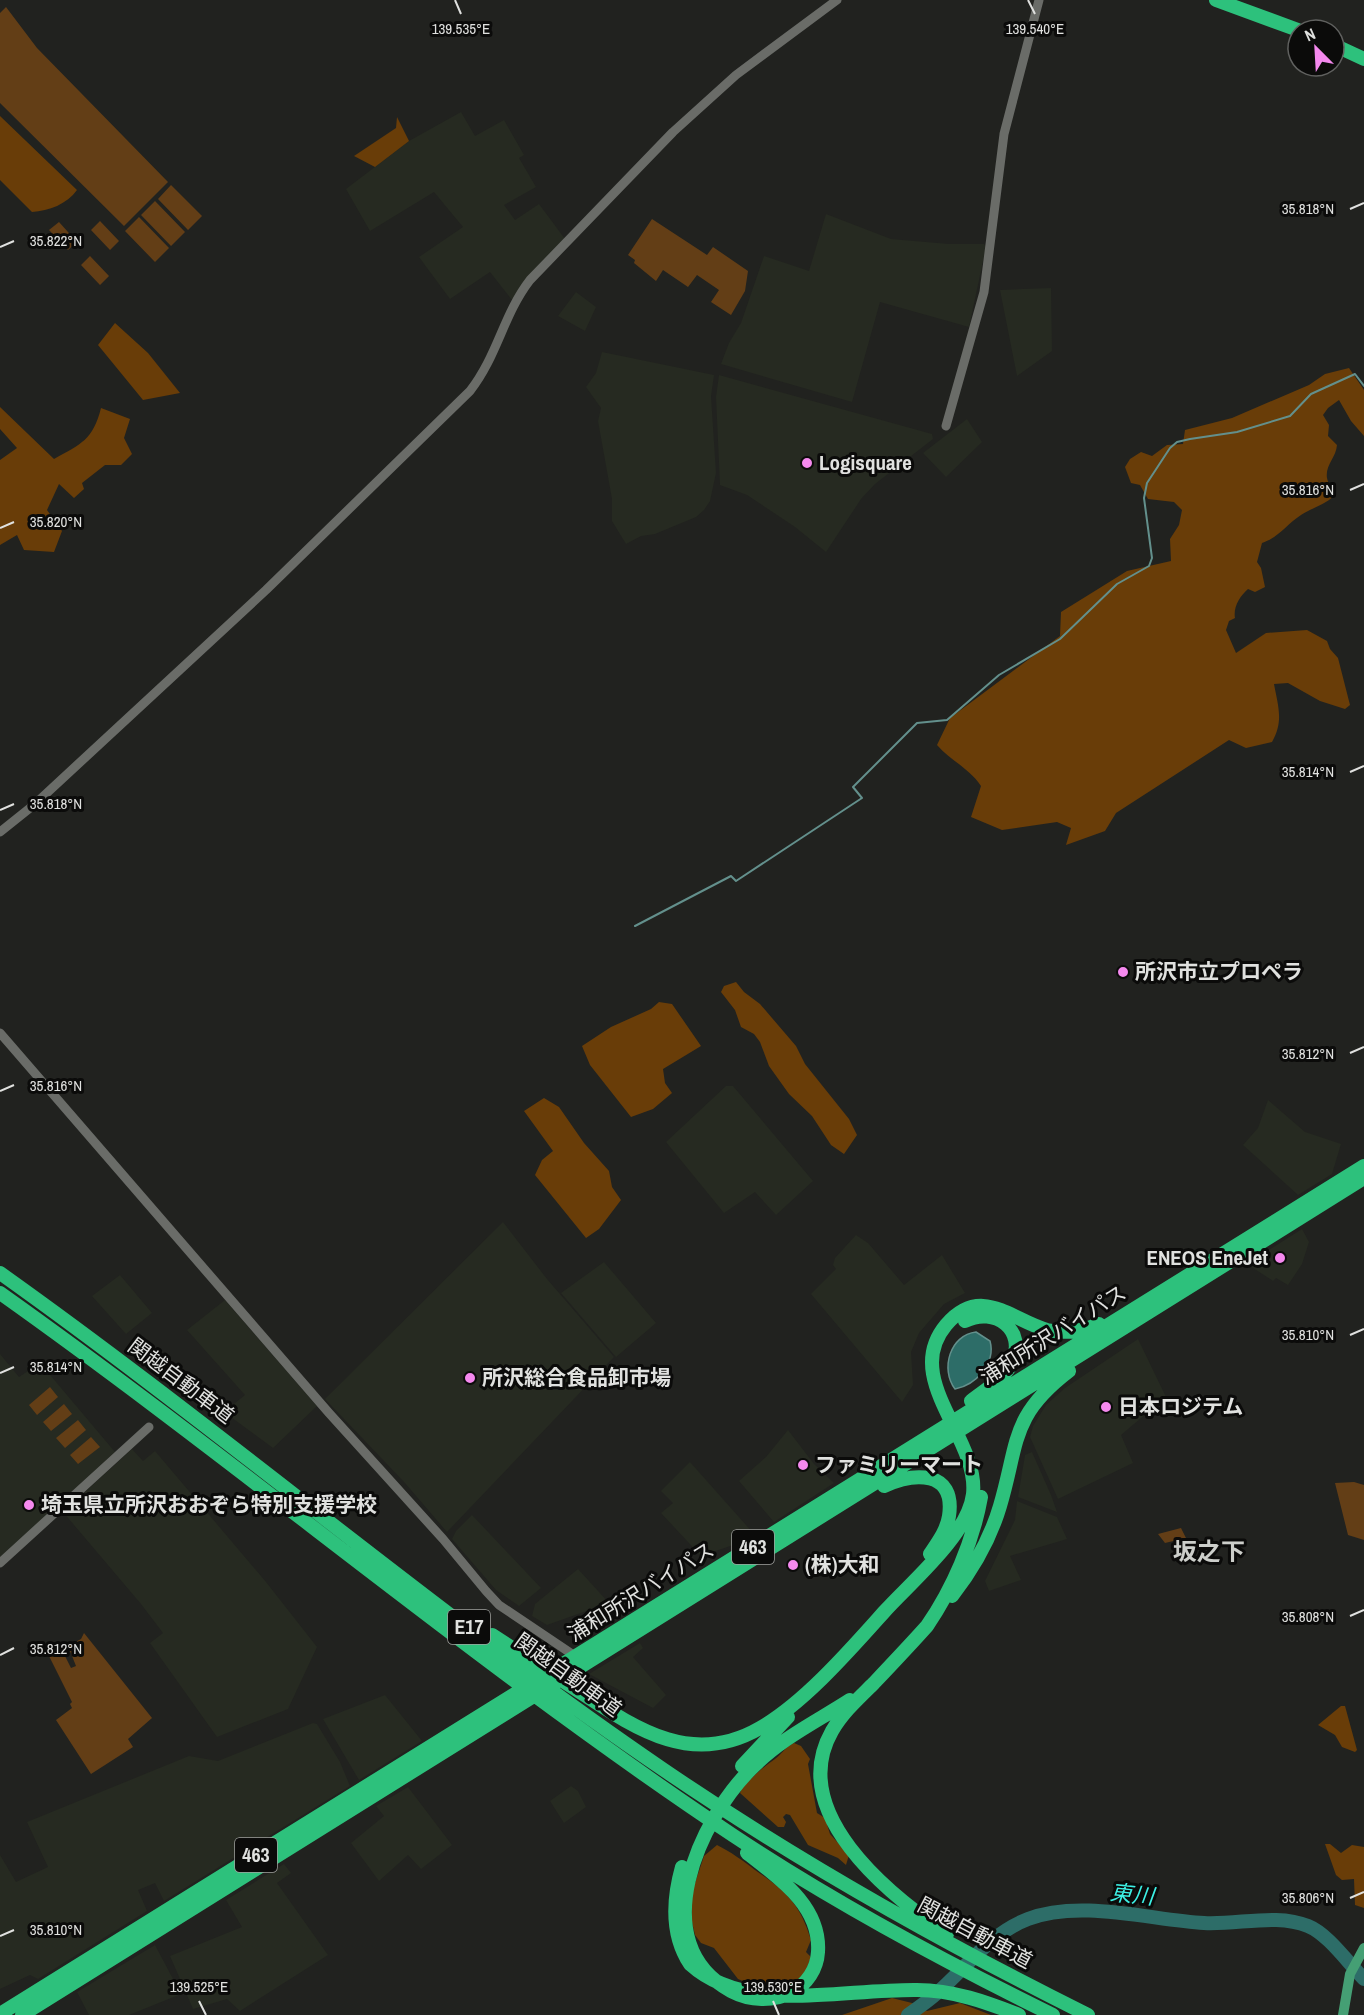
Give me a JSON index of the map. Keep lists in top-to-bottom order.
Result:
{
  "streets": {
    "highway": [
      "浦和所沢バイパス",
      "関越自動車道",
      "463",
      "E17"
    ]
  },
  "districts": ["坂之下"],
  "water": ["東川"],
  "places": [
    "Logisquare",
    "所沢市立プロペラ",
    "ENEOS EneJet",
    "所沢総合食品卸市場",
    "日本ロジテム",
    "ファミリーマート",
    "埼玉県立所沢おおぞら特別支援学校",
    "(株)大和"
  ],
  "north": "top left",
  "coordinates": [
    "139.535°E",
    "139.540°E",
    "35.818°N",
    "35.822°N",
    "35.816°N",
    "35.820°N",
    "35.814°N",
    "35.812°N",
    "35.810°N",
    "35.808°N",
    "35.806°N",
    "139.525°E",
    "139.530°E"
  ]
}
